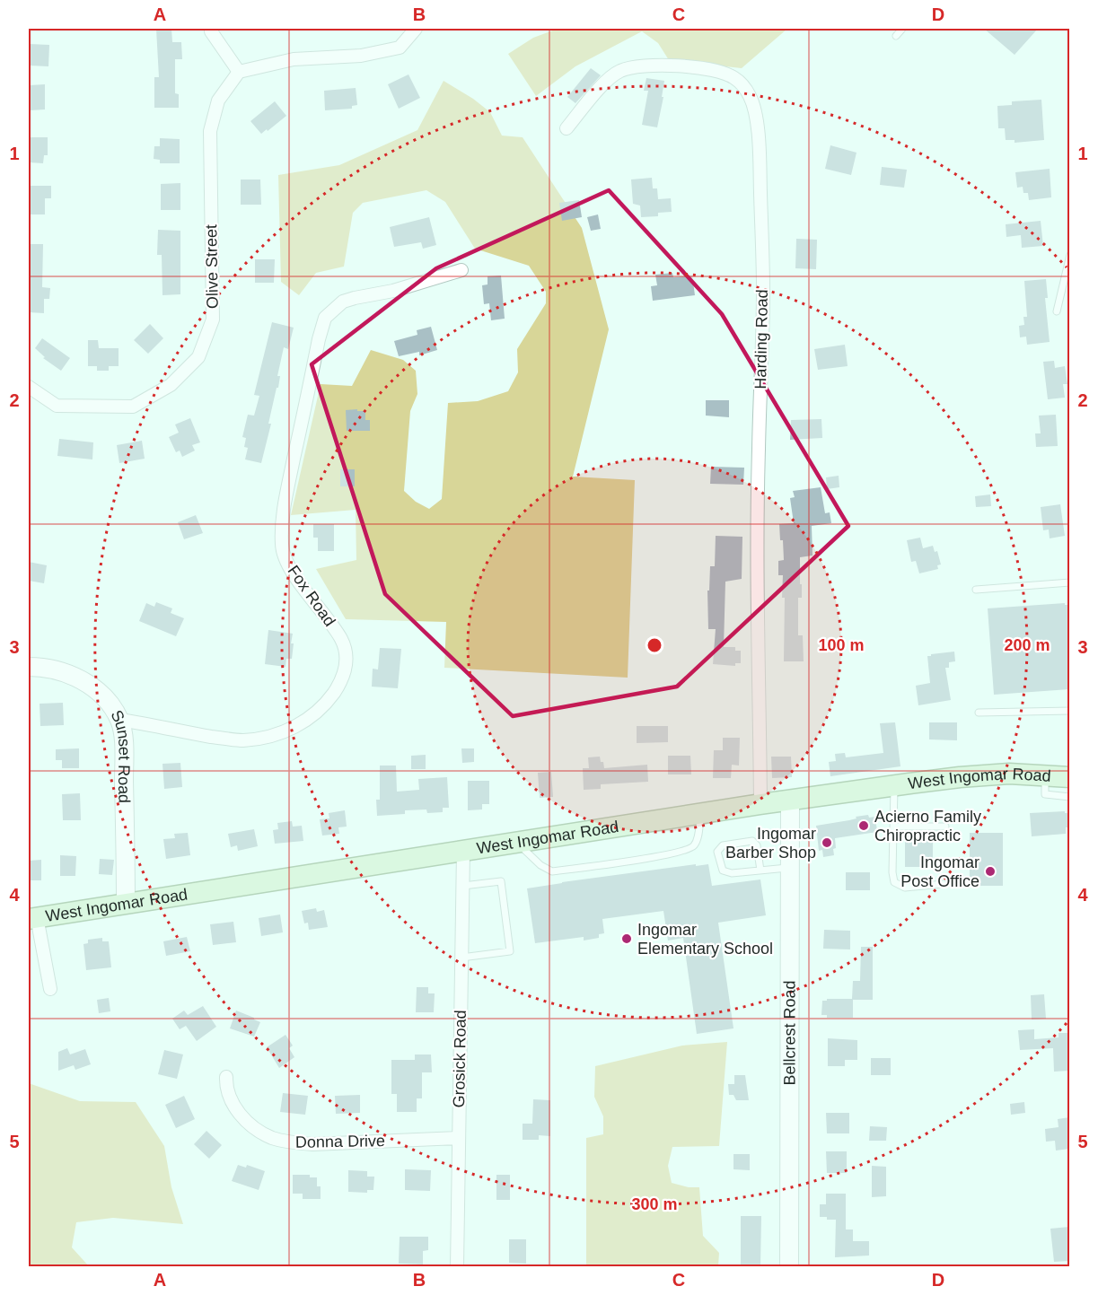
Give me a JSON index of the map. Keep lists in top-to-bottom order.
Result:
{
  "streets": {
    "main road": ["West Ingomar Road"],
    "street": [
      "Olive Street",
      "Harding Road",
      "Fox Road",
      "Sunset Road",
      "Bellcrest Road",
      "Grosick Road",
      "Donna Drive"
    ]
  },
  "crossings": [
    ["Harding Road", "West Ingomar Road"],
    ["Fox Road", "Sunset Road"],
    ["Sunset Road", "West Ingomar Road"],
    ["West Ingomar Road", "Bellcrest Road"],
    ["West Ingomar Road", "Grosick Road"],
    ["Grosick Road", "Donna Drive"]
  ],
  "places": [
    "Acierno Family Chiropractic",
    "Ingomar Barber Shop",
    "Ingomar Post Office",
    "Ingomar Elementary School"
  ],
  "grid": {
    "columns": [
      "A",
      "B",
      "C",
      "D"
    ],
    "rows": [
      "1",
      "2",
      "3",
      "4",
      "5"
    ]
  },
  "rings": ["100 m", "200 m", "300 m"]
}
